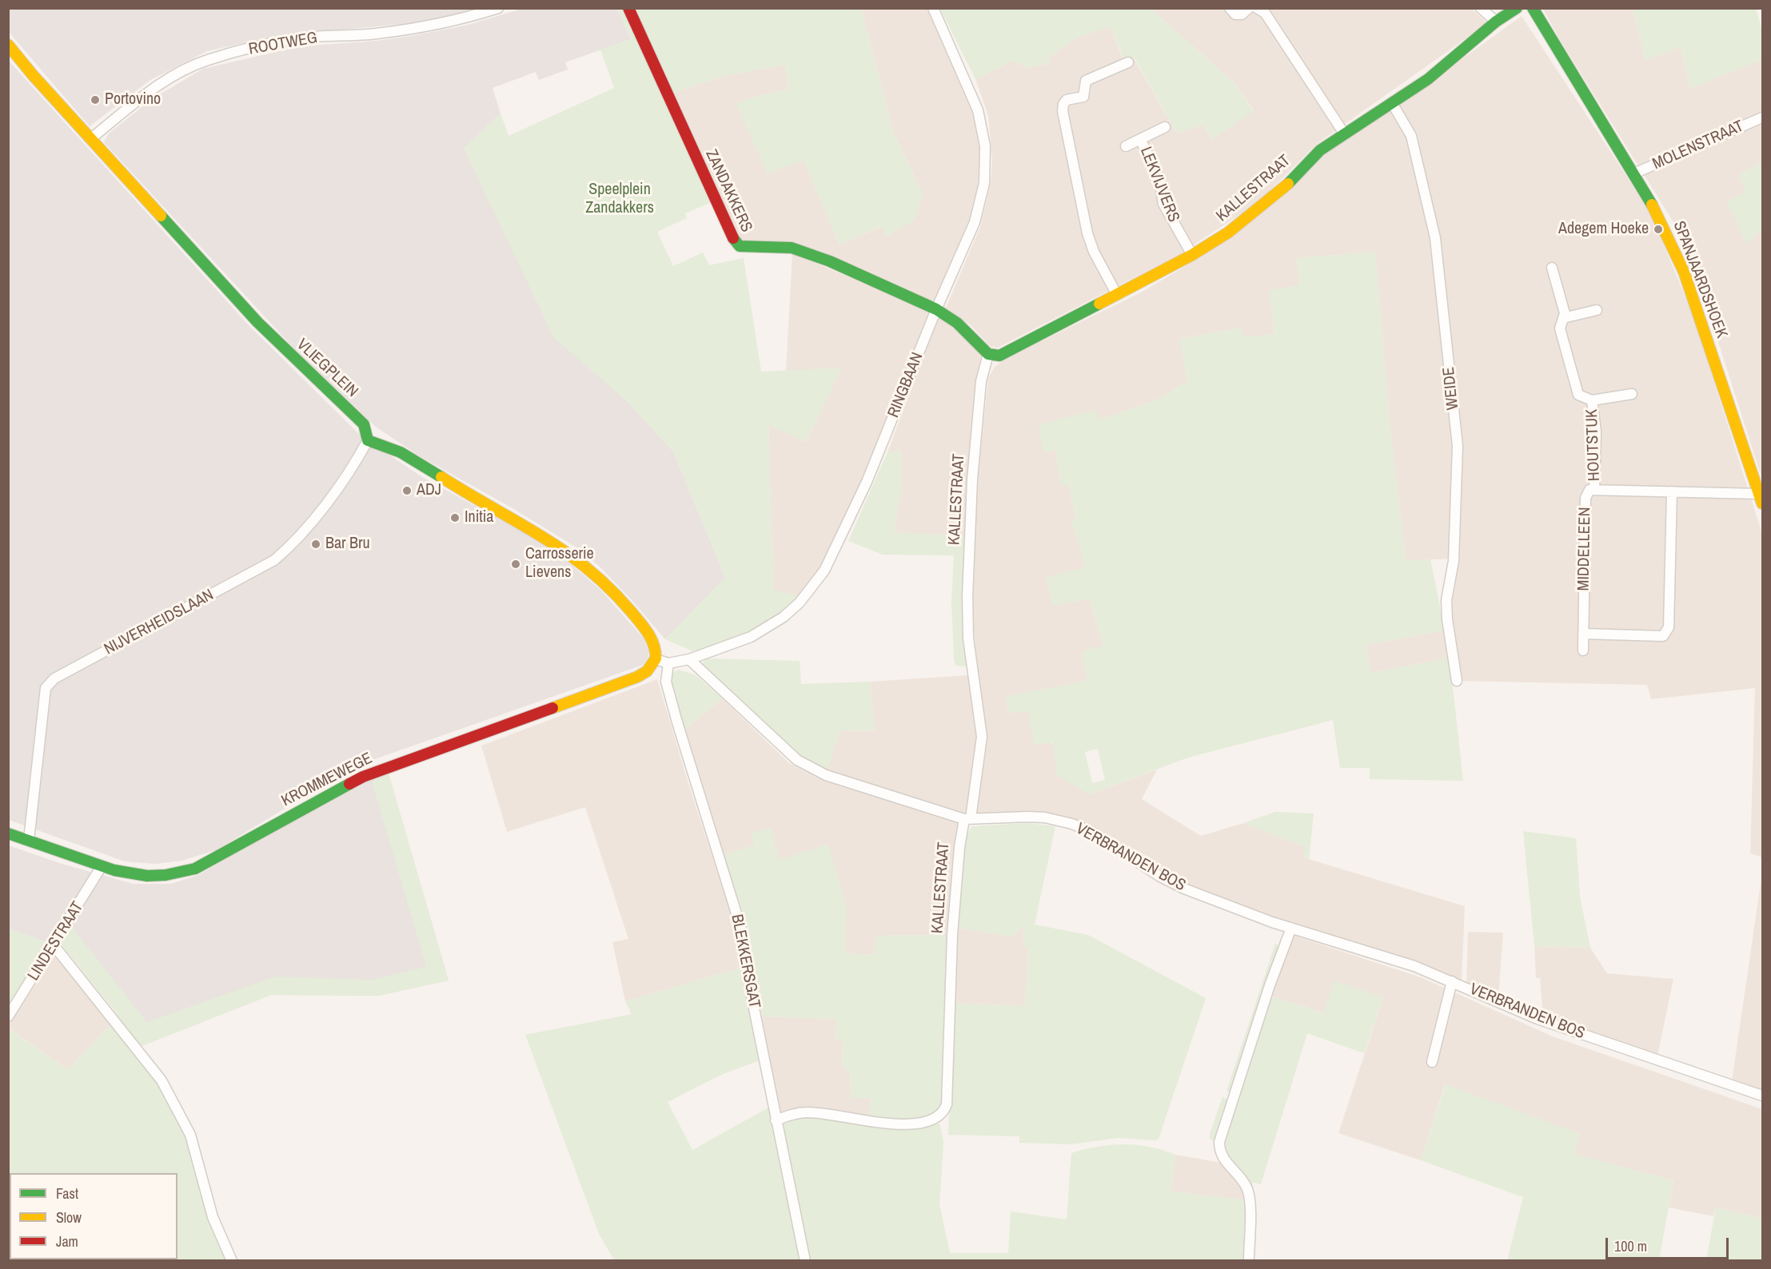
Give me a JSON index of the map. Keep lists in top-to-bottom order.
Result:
{
  "streets": {
    "street": [
      "ROOTWEG",
      "MOLENSTRAAT",
      "LEKVIJVERS",
      "KALLESTRAAT",
      "ZANDAKKERS",
      "SPANJAARDSHOEK",
      "VLIEGPLEIN",
      "RINGBAAN",
      "WEIDE",
      "HOUTSTUK",
      "MIDDELLEEN",
      "NIJVERHEIDSLAAN",
      "KROMMEWEGE",
      "VERBRANDEN BOS",
      "LINDESTRAAT",
      "BLEKKERSGAT"
    ]
  },
  "crossings": [
    ["ROOTWEG", "VLIEGPLEIN"],
    ["MOLENSTRAAT", "SPANJAARDSHOEK"],
    ["LEKVIJVERS", "KALLESTRAAT"],
    ["KALLESTRAAT", "WEIDE"],
    ["KALLESTRAAT", "VERBRANDEN BOS"],
    ["KALLESTRAAT", "BLEKKERSGAT"],
    ["ZANDAKKERS", "RINGBAAN"],
    ["SPANJAARDSHOEK", "MIDDELLEEN"],
    ["VLIEGPLEIN", "NIJVERHEIDSLAAN"],
    ["RINGBAAN", "KROMMEWEGE"],
    ["RINGBAAN", "BLEKKERSGAT"],
    ["HOUTSTUK", "MIDDELLEEN"],
    ["NIJVERHEIDSLAAN", "KROMMEWEGE"],
    ["KROMMEWEGE", "LINDESTRAAT"]
  ],
  "parks": ["Speelplein Zandakkers"],
  "places": [
    "Portovino",
    "Adegem Hoeke",
    "ADJ",
    "Initia",
    "Bar Bru",
    "Carrosserie Lievens"
  ],
  "legend": ["Fast", "Slow", "Jam"],
  "scale_bar": "100 m"
}
